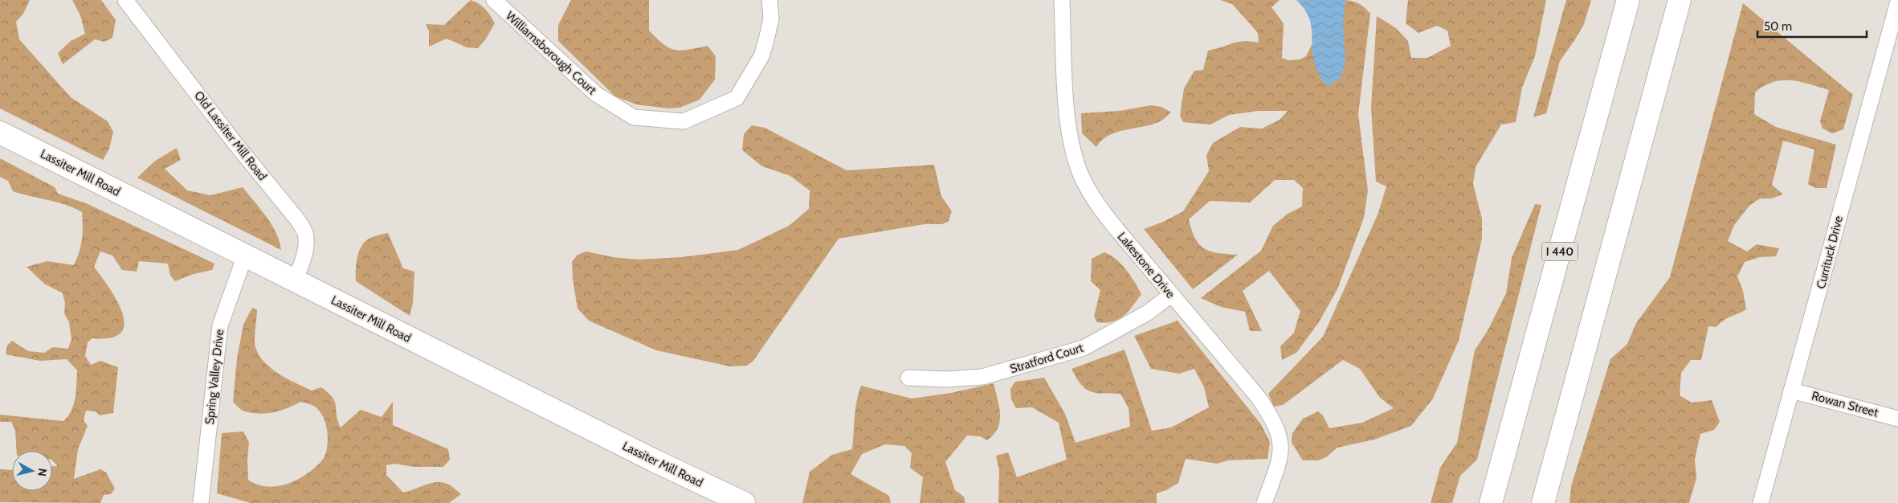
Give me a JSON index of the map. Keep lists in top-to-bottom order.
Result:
{
  "streets": {
    "main road": ["Lassiter Mill Road", "I 440"],
    "street": [
      "Williamsborough Court",
      "Old Lassiter Mill Road",
      "Currituck Drive",
      "Lakestone Drive",
      "Stratford Court",
      "Spring Valley Drive",
      "Rowan Street"
    ]
  },
  "crossings": [
    ["Old Lassiter Mill Road", "Lassiter Mill Road"],
    ["Lassiter Mill Road", "Spring Valley Drive"],
    ["Currituck Drive", "Rowan Street"],
    ["Lakestone Drive", "Stratford Court"]
  ],
  "scale_bar": "50 m",
  "north": "right"
}
